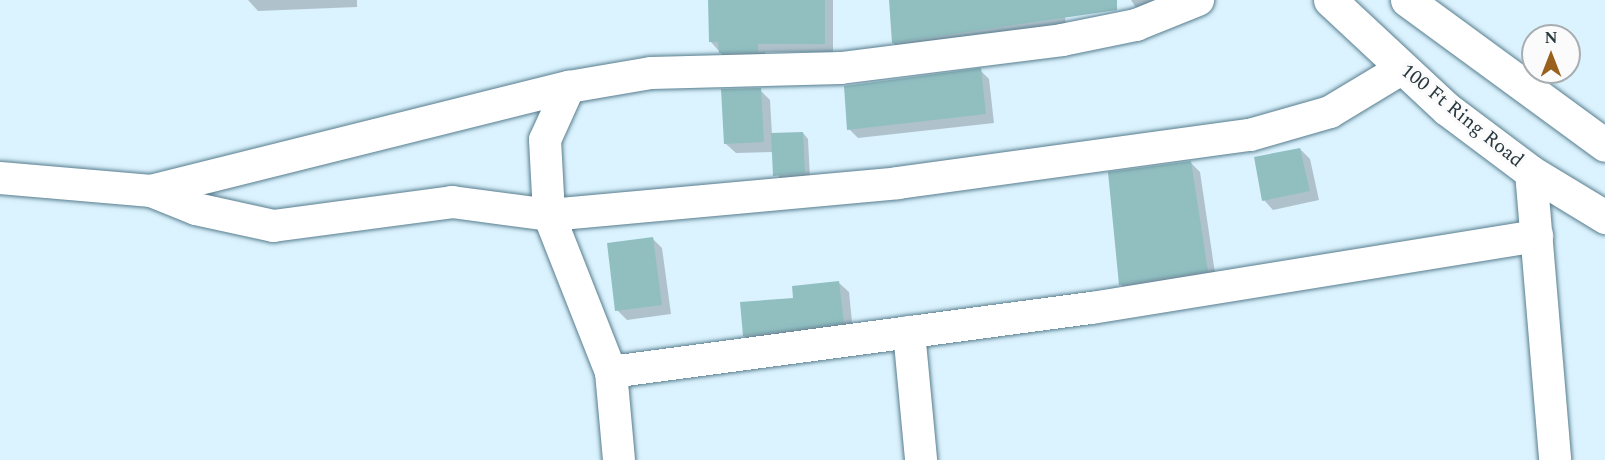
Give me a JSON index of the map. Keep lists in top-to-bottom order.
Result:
{
  "streets": {
    "main road": ["100 Ft Ring Road"]
  },
  "north": "top"
}
